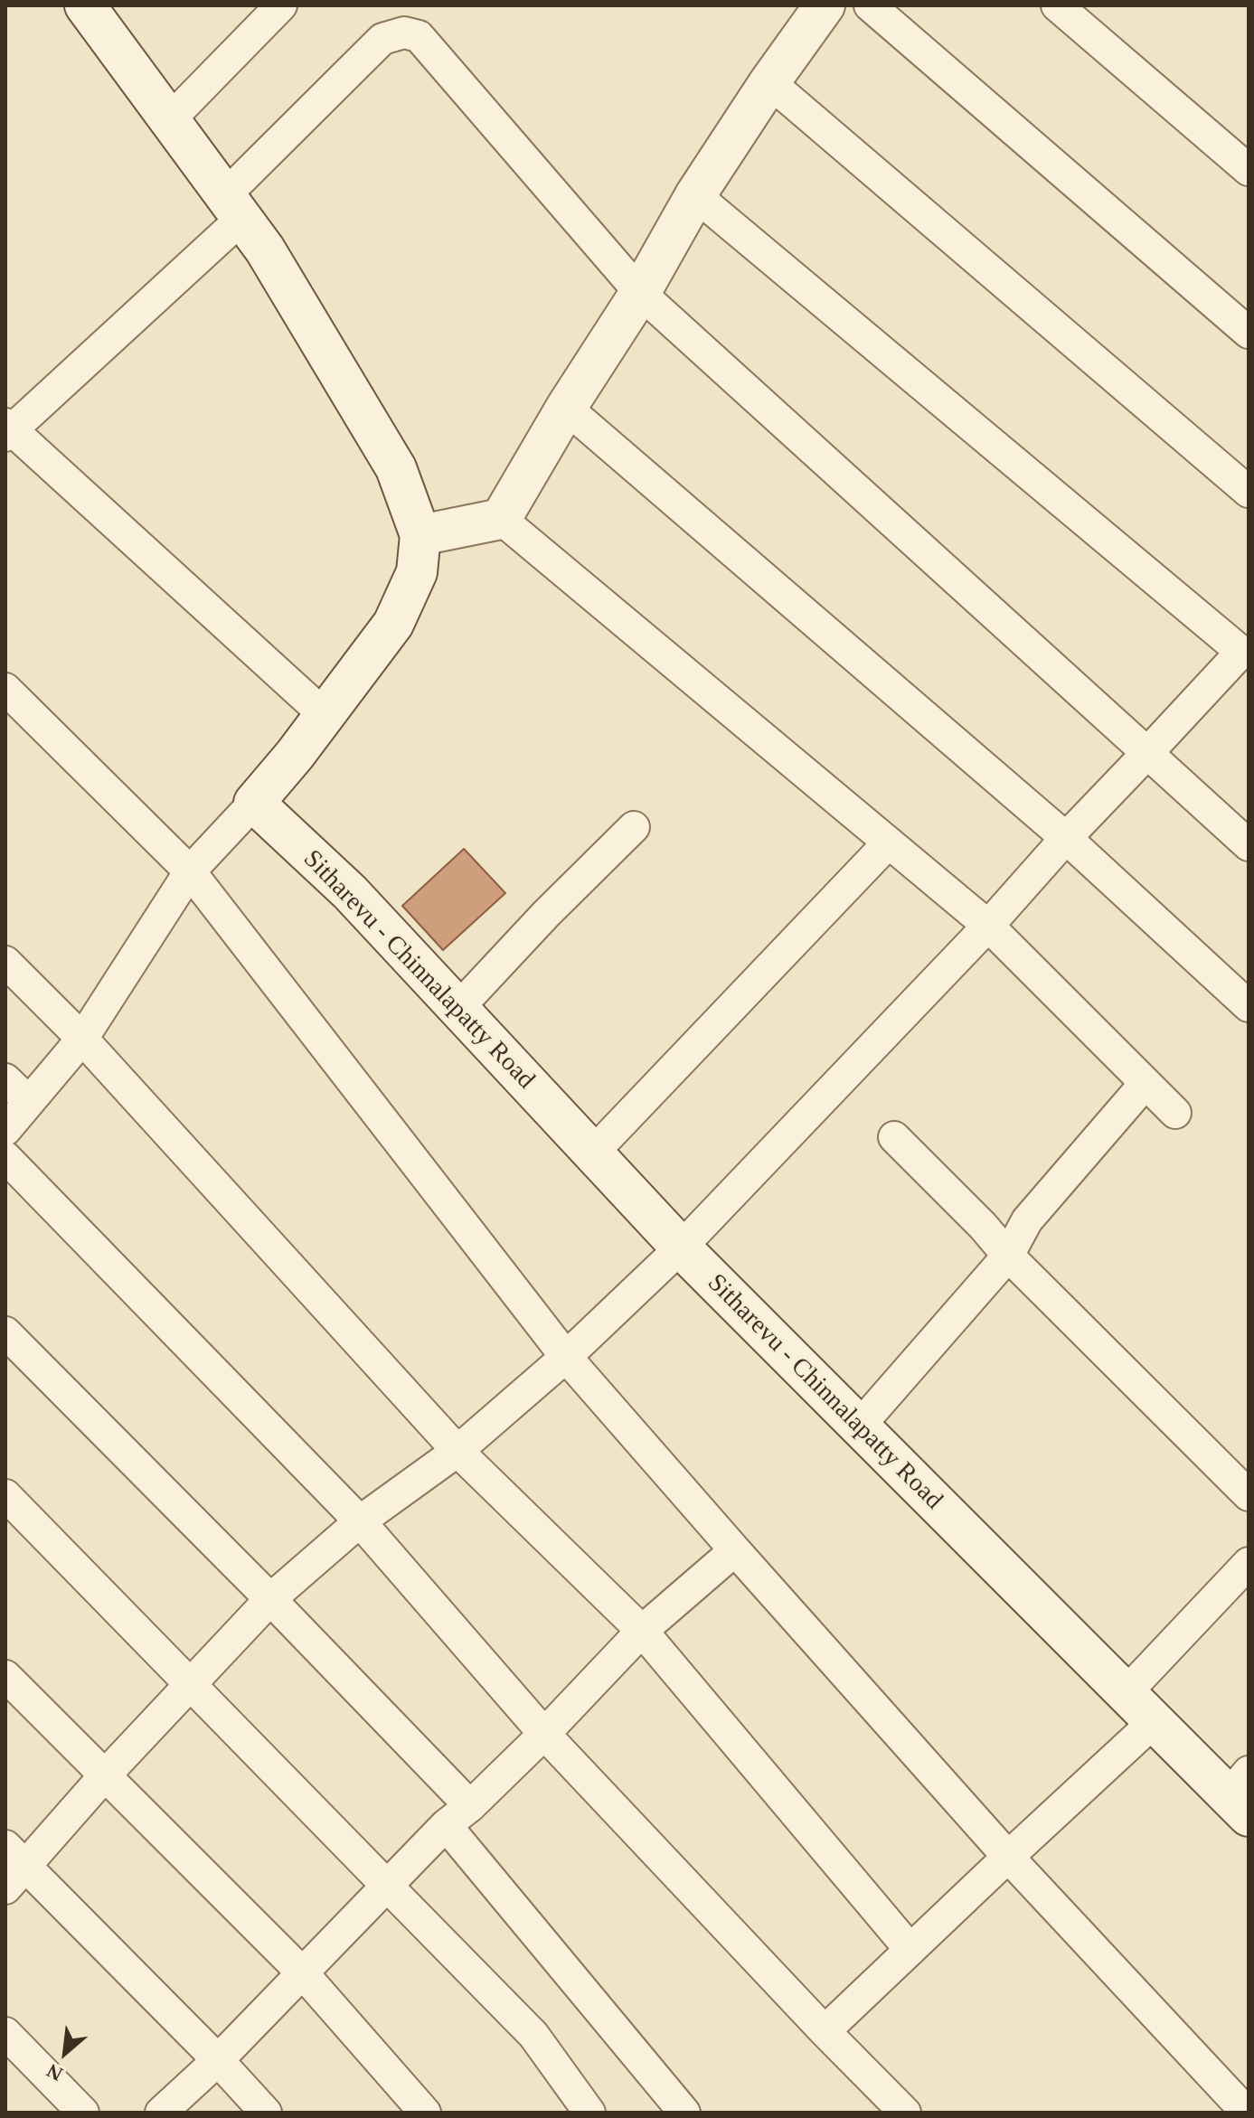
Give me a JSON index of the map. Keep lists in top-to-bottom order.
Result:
{
  "streets": {
    "main road": ["Sitharevu - Chinnalapatty Road"]
  },
  "north": "bottom left"
}
